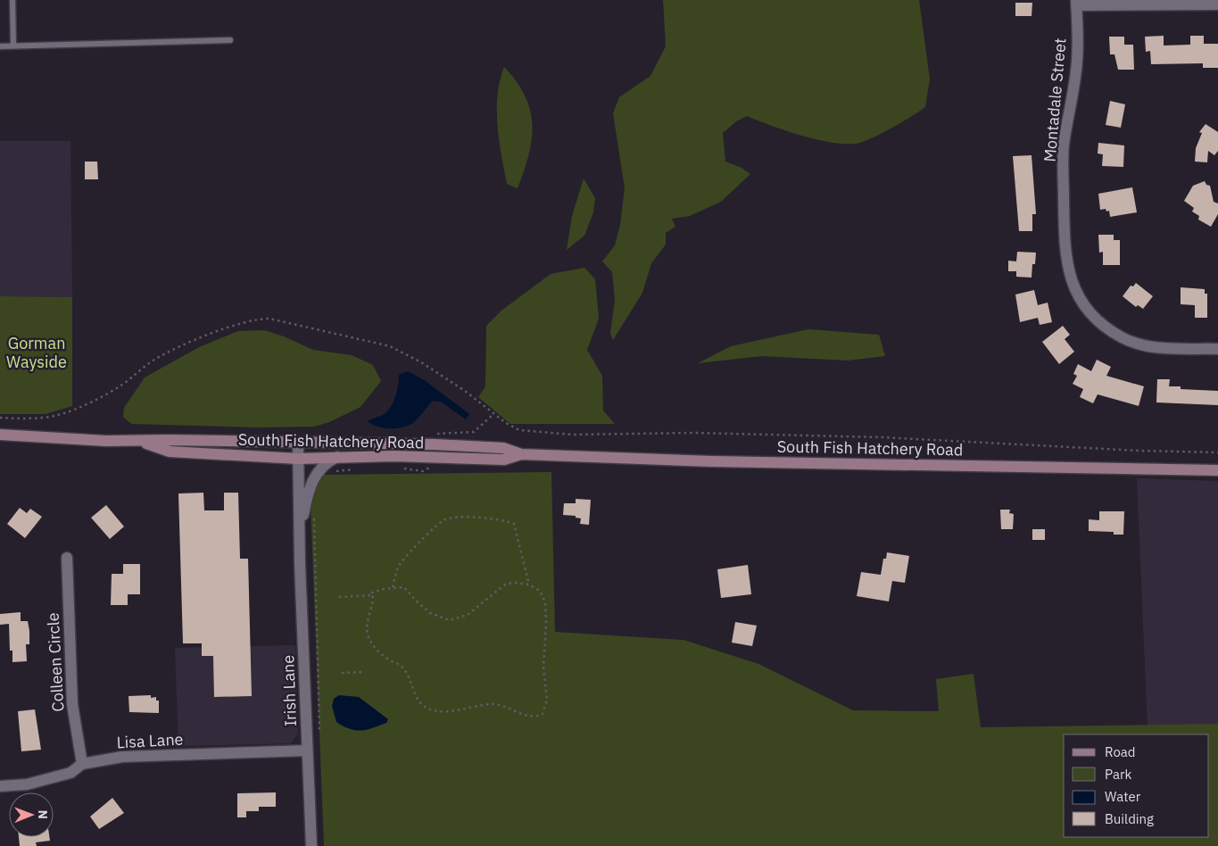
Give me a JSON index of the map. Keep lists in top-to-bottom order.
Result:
{
  "streets": {
    "main road": ["South Fish Hatchery Road"],
    "street": [
      "Montadale Street",
      "Colleen Circle",
      "Irish Lane",
      "Lisa Lane"
    ]
  },
  "crossings": [
    ["South Fish Hatchery Road", "Irish Lane"],
    ["Colleen Circle", "Lisa Lane"],
    ["Irish Lane", "Lisa Lane"]
  ],
  "parks": ["Gorman Wayside"],
  "legend": [
    "Road",
    "Park",
    "Water",
    "Building"
  ],
  "north": "right"
}
